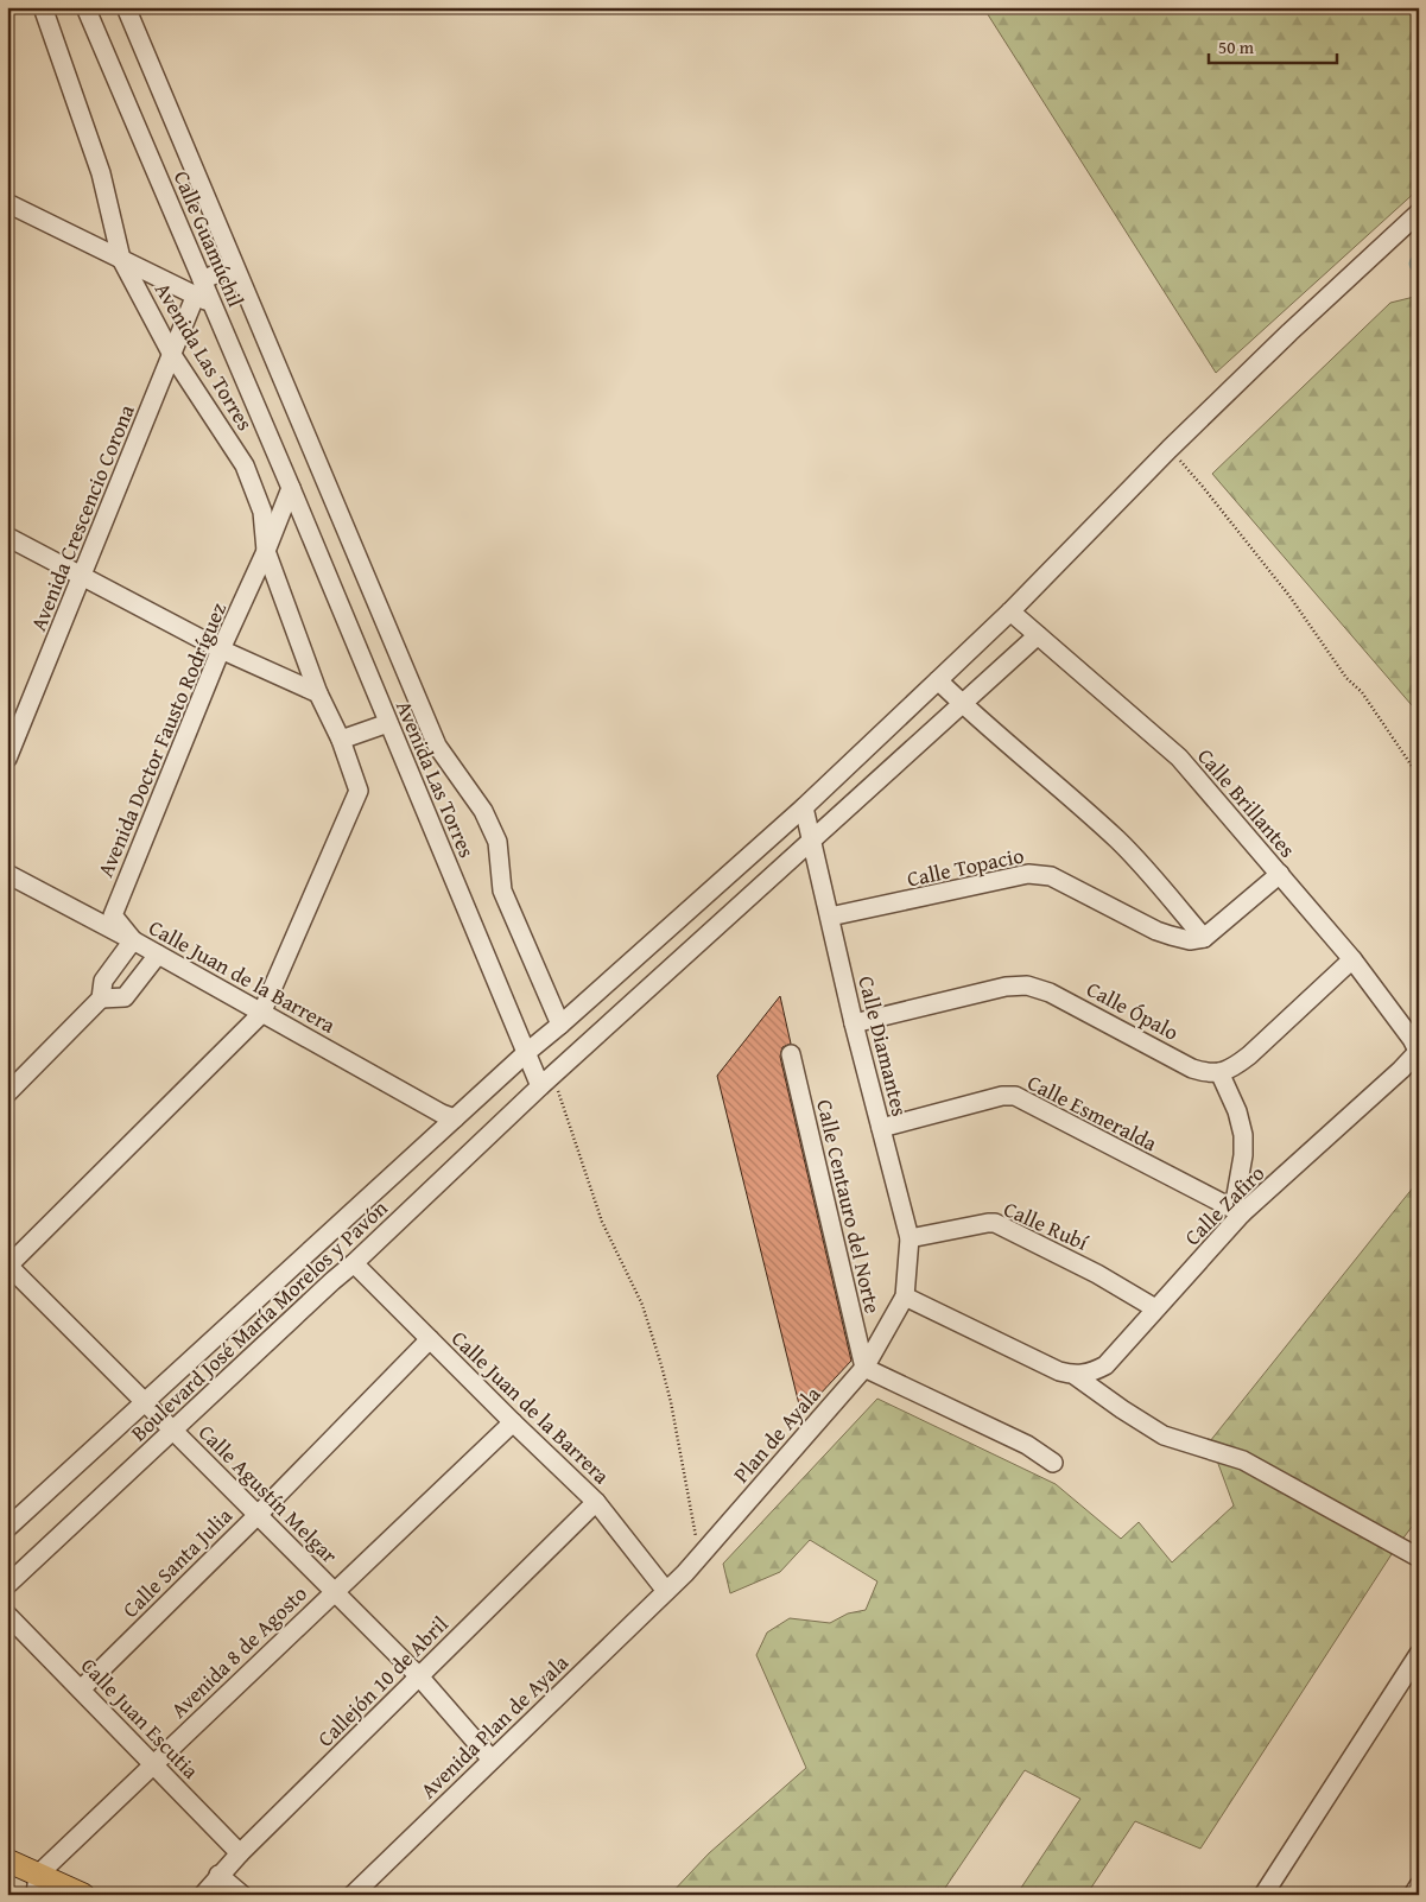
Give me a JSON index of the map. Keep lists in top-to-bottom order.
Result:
{
  "streets": {
    "street": [
      "Calle Guamúchil",
      "Avenida Las Torres",
      "Avenida Crescencio Corona",
      "Avenida Doctor Fausto Rodríguez",
      "Calle Brillantes",
      "Calle Topacio",
      "Calle Juan de la Barrera",
      "Calle Ópalo",
      "Calle Diamantes",
      "Calle Esmeralda",
      "Calle Zafiro",
      "Calle Centauro del Norte",
      "Calle Rubí",
      "Boulevard José María Morelos y Pavón",
      "Plan de Ayala",
      "Calle Agustín Melgar",
      "Calle Santa Julia",
      "Avenida 8 de Agosto",
      "Callejón 10 de Abril",
      "Calle Juan Escutia",
      "Avenida Plan de Ayala"
    ]
  },
  "crossings": [
    ["Calle Guamúchil", "Avenida Las Torres"],
    ["Calle Guamúchil", "Avenida Crescencio Corona"],
    ["Calle Guamúchil", "Avenida Doctor Fausto Rodríguez"],
    ["Avenida Las Torres", "Avenida Crescencio Corona"],
    ["Avenida Las Torres", "Avenida Doctor Fausto Rodríguez"],
    ["Avenida Las Torres", "Calle Juan de la Barrera"],
    ["Avenida Las Torres", "Boulevard José María Morelos y Pavón"],
    ["Avenida Doctor Fausto Rodríguez", "Calle Juan de la Barrera"],
    ["Calle Brillantes", "Calle Zafiro"],
    ["Calle Brillantes", "Boulevard José María Morelos y Pavón"],
    ["Calle Topacio", "Calle Diamantes"],
    ["Calle Juan de la Barrera", "Boulevard José María Morelos y Pavón"],
    ["Calle Juan de la Barrera", "Plan de Ayala"],
    ["Calle Juan de la Barrera", "Calle Santa Julia"],
    ["Calle Juan de la Barrera", "Avenida 8 de Agosto"],
    ["Calle Juan de la Barrera", "Callejón 10 de Abril"],
    ["Calle Juan de la Barrera", "Avenida Plan de Ayala"],
    ["Calle Ópalo", "Calle Diamantes"],
    ["Calle Diamantes", "Calle Esmeralda"],
    ["Calle Diamantes", "Calle Rubí"],
    ["Calle Diamantes", "Boulevard José María Morelos y Pavón"],
    ["Calle Diamantes", "Plan de Ayala"],
    ["Calle Esmeralda", "Calle Zafiro"],
    ["Calle Zafiro", "Calle Rubí"],
    ["Calle Centauro del Norte", "Plan de Ayala"],
    ["Boulevard José María Morelos y Pavón", "Calle Agustín Melgar"],
    ["Plan de Ayala", "Avenida Plan de Ayala"],
    ["Calle Agustín Melgar", "Calle Santa Julia"],
    ["Calle Agustín Melgar", "Avenida 8 de Agosto"],
    ["Calle Agustín Melgar", "Callejón 10 de Abril"],
    ["Calle Agustín Melgar", "Avenida Plan de Ayala"],
    ["Calle Santa Julia", "Calle Juan Escutia"],
    ["Avenida 8 de Agosto", "Calle Juan Escutia"],
    ["Callejón 10 de Abril", "Calle Juan Escutia"]
  ],
  "scale_bar": "50 m"
}
